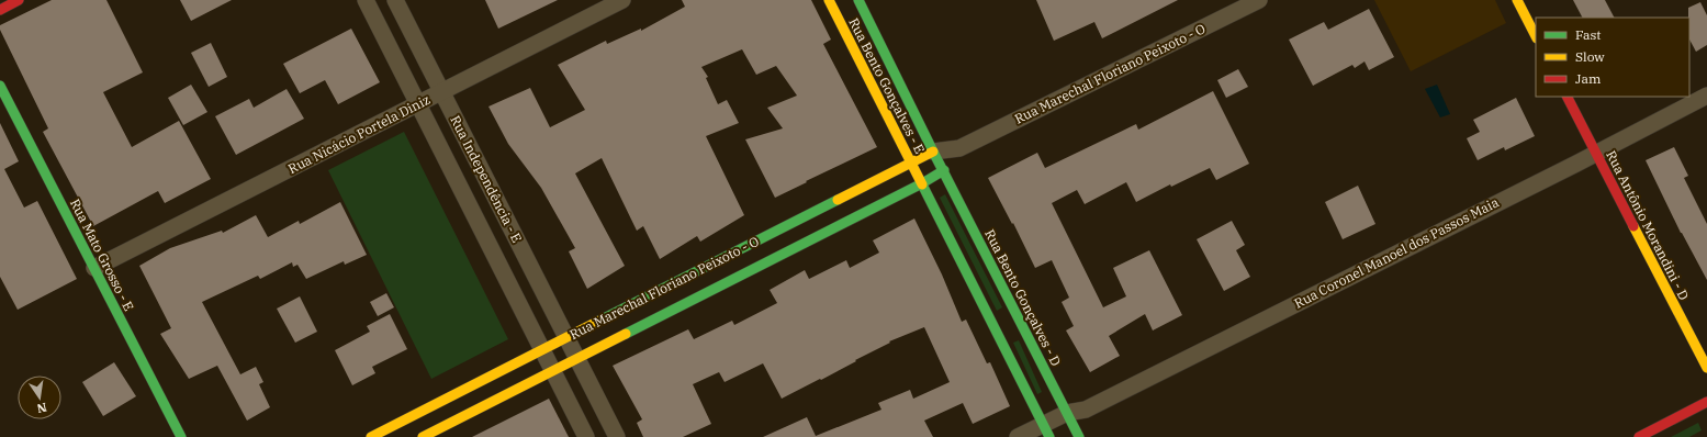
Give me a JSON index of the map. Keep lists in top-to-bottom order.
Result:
{
  "streets": {
    "street": [
      "Rua Marechal Floriano Peixoto - O",
      "Rua Bento Gonçalves - E",
      "Rua Nicácio Portela Diniz",
      "Rua Independência - E",
      "Rua Antônio Morandini - D",
      "Rua Coronel Manoel dos Passos Maia",
      "Rua Mato Grosso - E",
      "Rua Bento Gonçalves - D"
    ]
  },
  "crossings": [
    ["Rua Marechal Floriano Peixoto - O", "Rua Bento Gonçalves - E"],
    ["Rua Marechal Floriano Peixoto - O", "Rua Independência - E"],
    ["Rua Marechal Floriano Peixoto - O", "Rua Bento Gonçalves - D"],
    ["Rua Bento Gonçalves - E", "Rua Bento Gonçalves - D"],
    ["Rua Nicácio Portela Diniz", "Rua Independência - E"],
    ["Rua Nicácio Portela Diniz", "Rua Mato Grosso - E"],
    ["Rua Antônio Morandini - D", "Rua Coronel Manoel dos Passos Maia"],
    ["Rua Coronel Manoel dos Passos Maia", "Rua Bento Gonçalves - D"]
  ],
  "legend": ["Fast", "Slow", "Jam"],
  "north": "bottom"
}
